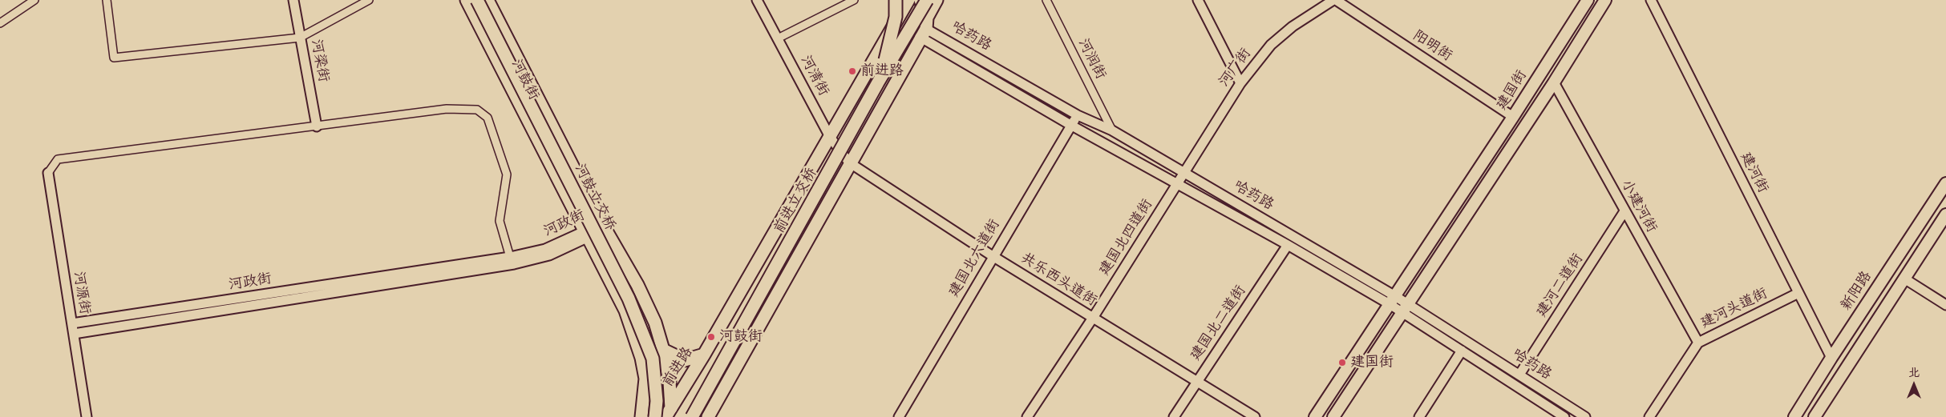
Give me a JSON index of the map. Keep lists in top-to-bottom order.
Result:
{
  "streets": {
    "highway": [
      "哈药路",
      "河鼓街",
      "河鼓立交桥",
      "前进立交桥",
      "前进路"
    ],
    "main road": ["建国街", "新阳路"],
    "street": [
      "阳明街",
      "河润街",
      "河梁街",
      "河广街",
      "河清街",
      "建河街",
      "小建河街",
      "河政街",
      "建国北四道街",
      "建国北六道街",
      "共乐西头道街",
      "建河二道街",
      "河源街",
      "建河头道街",
      "建国北二道街"
    ]
  },
  "crossings": [
    ["哈药路", "河润街"],
    ["哈药路", "河广街"],
    ["哈药路", "建国街"],
    ["哈药路", "建国北四道街"],
    ["哈药路", "建国北六道街"],
    ["哈药路", "建河二道街"],
    ["哈药路", "建国北二道街"],
    ["哈药路", "前进路"],
    ["阳明街", "河广街"],
    ["阳明街", "建国街"],
    ["河广街", "建国北四道街"],
    ["河清街", "共乐西头道街"],
    ["河清街", "前进路"],
    ["河鼓街", "河政街"],
    ["河鼓街", "前进路"],
    ["建河街", "新阳路"],
    ["建河街", "建河头道街"],
    ["小建河街", "建河二道街"],
    ["小建河街", "建河头道街"],
    ["河政街", "河源街"],
    ["建国北四道街", "共乐西头道街"],
    ["建国北六道街", "共乐西头道街"],
    ["共乐西头道街", "建国北二道街"]
  ],
  "places": ["前进路", "河鼓街", "建国街"],
  "north": "top"
}
